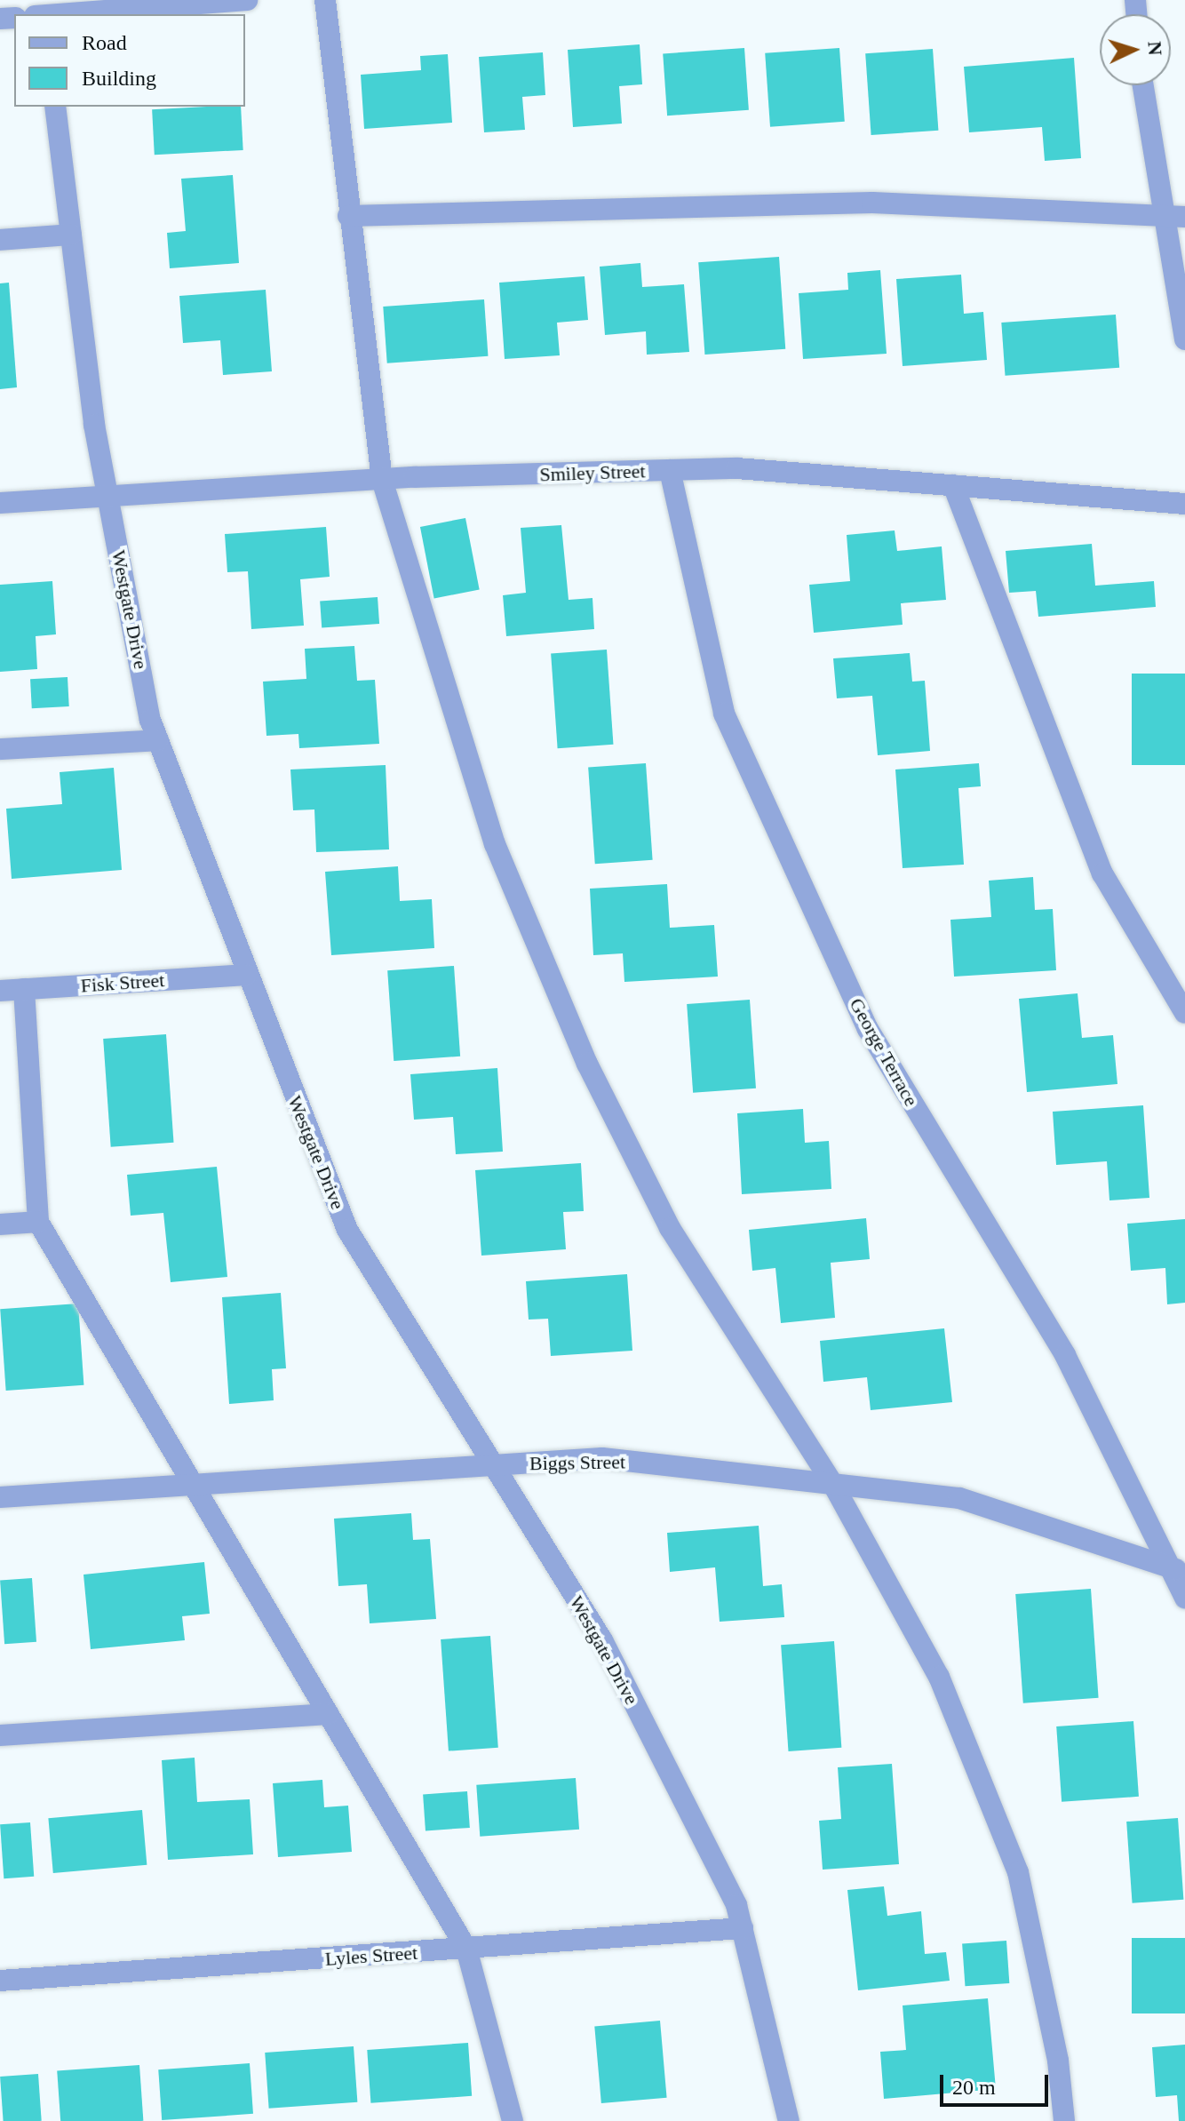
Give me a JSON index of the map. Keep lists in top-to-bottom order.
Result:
{
  "streets": {
    "street": [
      "Smiley Street",
      "Westgate Drive",
      "Fisk Street",
      "George Terrace",
      "Biggs Street",
      "Lyles Street"
    ]
  },
  "crossings": [
    ["Smiley Street", "Westgate Drive"],
    ["Smiley Street", "George Terrace"],
    ["Westgate Drive", "Fisk Street"],
    ["Westgate Drive", "Biggs Street"],
    ["Westgate Drive", "Lyles Street"],
    ["George Terrace", "Biggs Street"]
  ],
  "legend": ["Road", "Building"],
  "scale_bar": "20 m",
  "north": "right"
}
